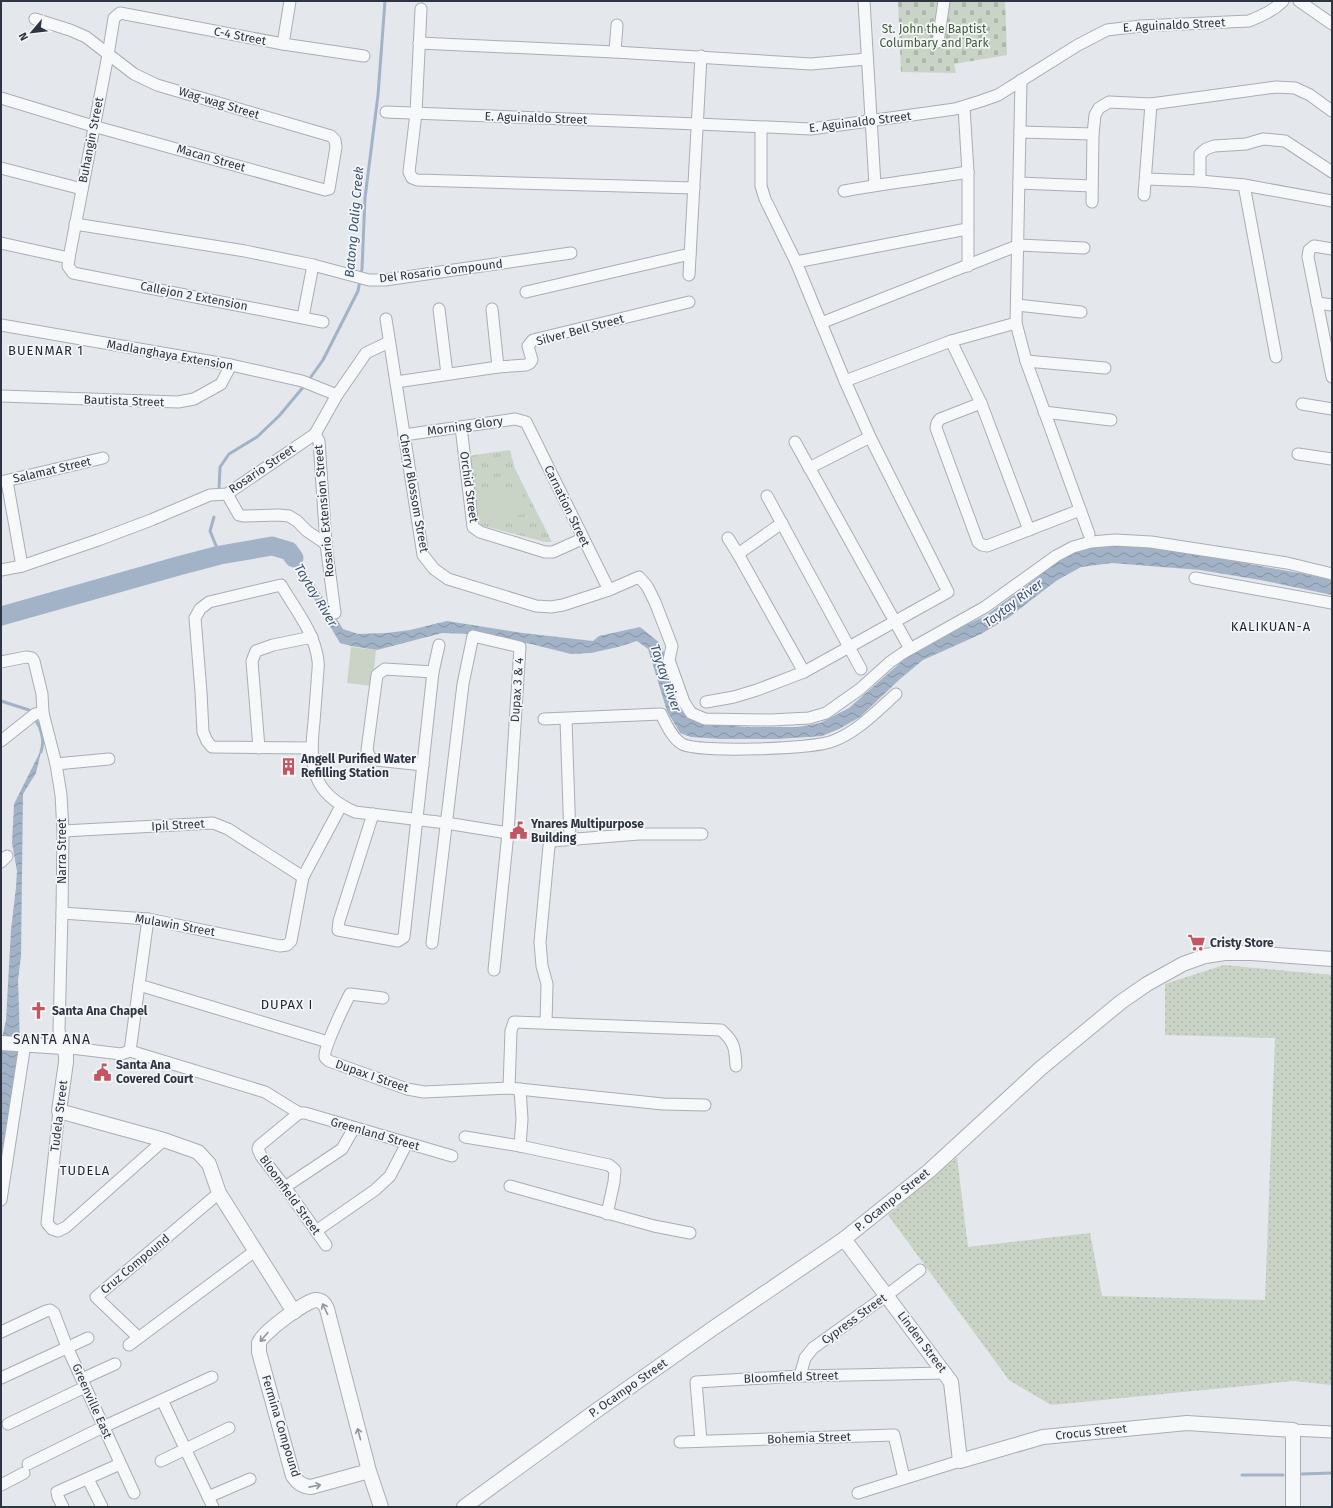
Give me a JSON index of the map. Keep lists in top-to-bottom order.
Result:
{
  "streets": {
    "street": [
      "E. Aguinaldo Street",
      "C-4 Street",
      "Wag-wag Street",
      "Buhangin Street",
      "Macan Street",
      "Del Rosario Compound",
      "Callejon 2 Extension",
      "Silver Bell Street",
      "Madlanghaya Extension",
      "Bautista Street",
      "Morning Glory",
      "Rosario Street",
      "Salamat Street",
      "Orchid Street",
      "Cherry Blossom Street",
      "Carnation Street",
      "Rosario Extension Street",
      "Dupax 3 & 4",
      "Ipil Street",
      "Narra Street",
      "Mulawin Street",
      "Dupax I Street",
      "Tudela Street",
      "Greenland Street",
      "Bloomfield Street",
      "P. Ocampo Street",
      "Cruz Compound",
      "Cypress Street",
      "Linden Street",
      "Greenville East",
      "Fermina Compound",
      "Crocus Street",
      "Bohemia Street"
    ]
  },
  "crossings": [
    ["C-4 Street", "Buhangin Street"],
    ["Wag-wag Street", "Buhangin Street"],
    ["Wag-wag Street", "Macan Street"],
    ["Buhangin Street", "Macan Street"],
    ["Buhangin Street", "Del Rosario Compound"],
    ["Buhangin Street", "Callejon 2 Extension"],
    ["Silver Bell Street", "Cherry Blossom Street"],
    ["Madlanghaya Extension", "Bautista Street"],
    ["Madlanghaya Extension", "Rosario Street"],
    ["Morning Glory", "Orchid Street"],
    ["Morning Glory", "Cherry Blossom Street"],
    ["Morning Glory", "Carnation Street"],
    ["Rosario Street", "Cherry Blossom Street"],
    ["Rosario Street", "Rosario Extension Street"],
    ["Orchid Street", "Carnation Street"],
    ["Cherry Blossom Street", "Carnation Street"],
    ["Ipil Street", "Narra Street"],
    ["Ipil Street", "Mulawin Street"],
    ["Narra Street", "Mulawin Street"],
    ["Narra Street", "Tudela Street"],
    ["Greenland Street", "Bloomfield Street"],
    ["Bloomfield Street", "Cypress Street"],
    ["Bloomfield Street", "Linden Street"],
    ["Bloomfield Street", "Bohemia Street"],
    ["P. Ocampo Street", "Linden Street"],
    ["Cypress Street", "Linden Street"],
    ["Linden Street", "Crocus Street"],
    ["Crocus Street", "Bohemia Street"]
  ],
  "districts": [
    "BUENMAR 1",
    "KALIKUAN-A",
    "DUPAX I",
    "SANTA ANA",
    "TUDELA"
  ],
  "water": ["Batong Dalig Creek", "Taytay River"],
  "parks": ["St. John the Baptist Columbary and Park"],
  "places": {
    "building": ["Angell Purified Water Refilling Station"],
    "public building": ["Ynares Multipurpose Building", "Santa Ana Covered Court"],
    "supermarket": ["Cristy Store"],
    "church": ["Santa Ana Chapel"]
  },
  "north": "bottom left"
}
